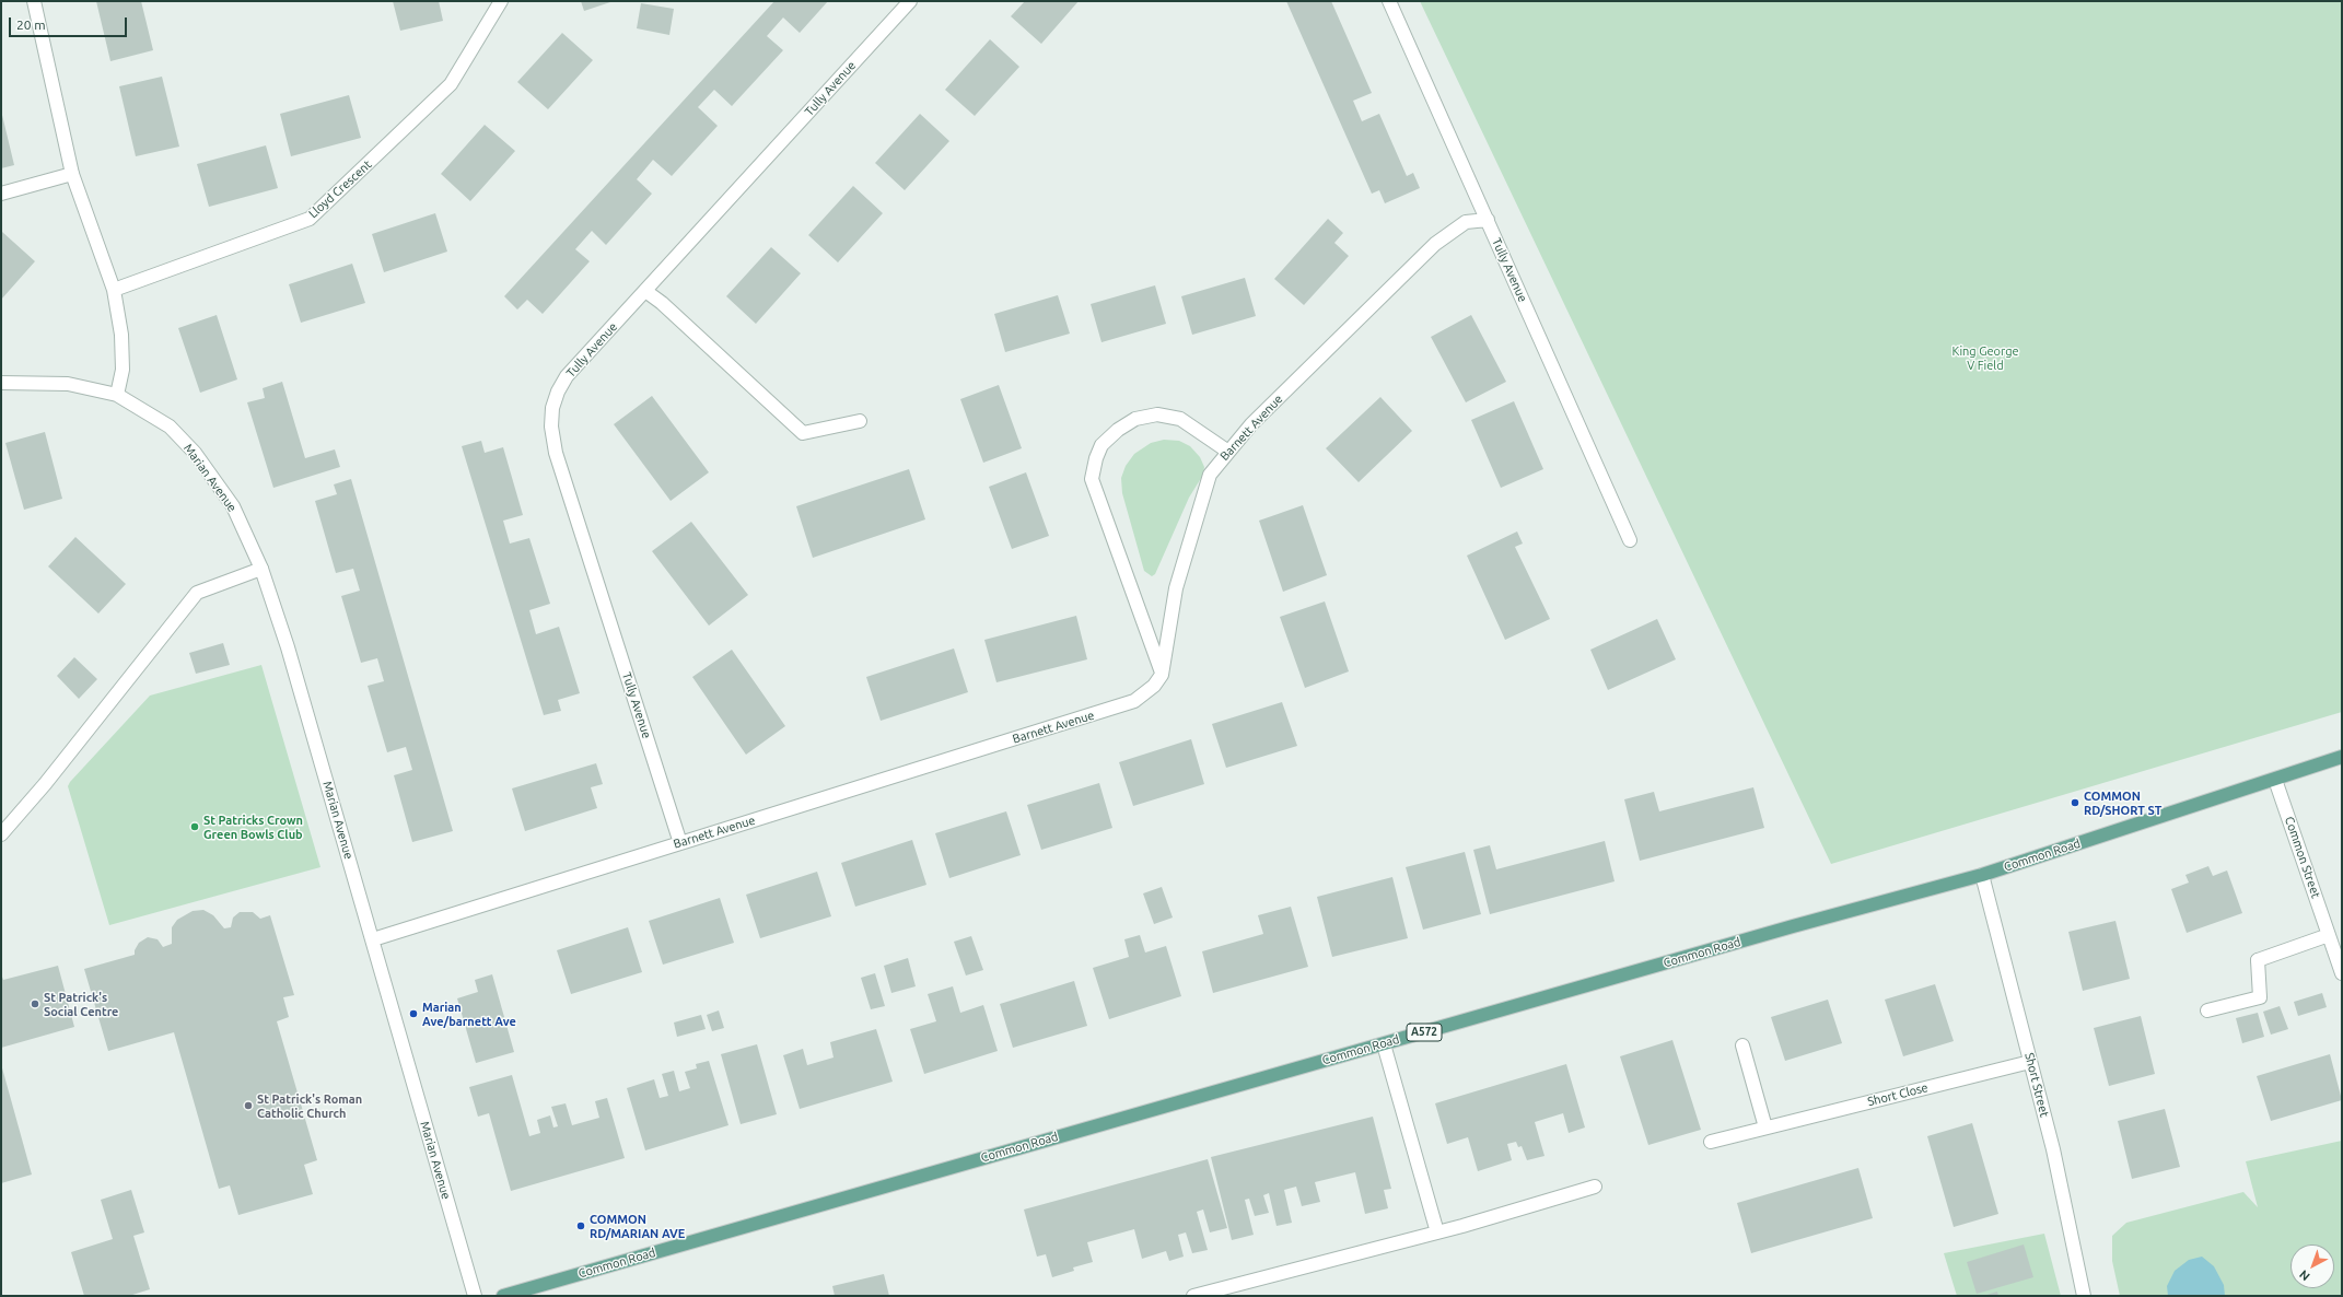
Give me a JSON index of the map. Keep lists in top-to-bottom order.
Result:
{
  "streets": {
    "main road": ["Common Road", "A572"],
    "street": [
      "Tully Avenue",
      "Lloyd Crescent",
      "Barnett Avenue",
      "Marian Avenue",
      "Common Street",
      "Short Street",
      "Short Close"
    ]
  },
  "crossings": [
    ["Tully Avenue", "Barnett Avenue"],
    ["Barnett Avenue", "Marian Avenue"],
    ["Common Road", "Common Street"],
    ["Common Road", "Short Street"],
    ["Short Street", "Short Close"]
  ],
  "parks": ["King George V Field"],
  "places": [
    "COMMON RD/SHORT ST",
    "St Patricks Crown Green Bowls Club",
    "St Patrick's Social Centre",
    "Marian Ave/barnett Ave",
    "St Patrick's Roman Catholic Church",
    "COMMON RD/MARIAN AVE"
  ],
  "scale_bar": "20 m",
  "north": "bottom left"
}
